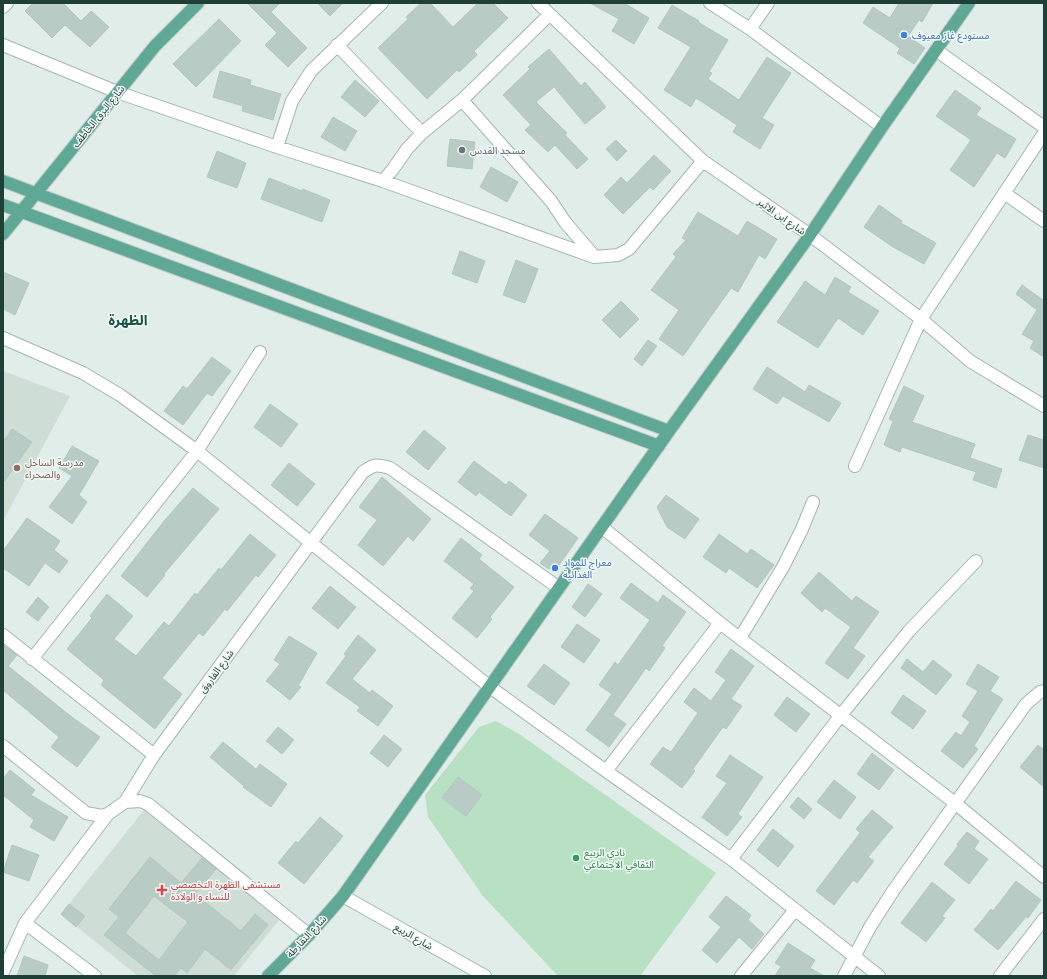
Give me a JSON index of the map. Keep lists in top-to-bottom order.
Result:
{
  "streets": {
    "main road": ["شارع البرق الخاطف", "شارع النقارطة"],
    "street": ["شارع ابن الاثير", "شارع الفاروق", "شارع الربيع"]
  },
  "crossings": [
    ["شارع ابن الاثير", "شارع النقارطة"],
    ["شارع الفاروق", "شارع النقارطة"],
    ["شارع النقارطة", "شارع الربيع"]
  ],
  "districts": ["الظهرة"],
  "places": {
    "other": [
      "مستودع غاز معيوف",
      "مسجد القدس",
      "مدرسة الساحل والصحراء",
      "معراج للمواد الغذائية",
      "نادي الربيع الثقافي الاجتماعي"
    ],
    "health": ["مستشفى الظهرة التخصصي للنساء و الولادة"]
  }
}
